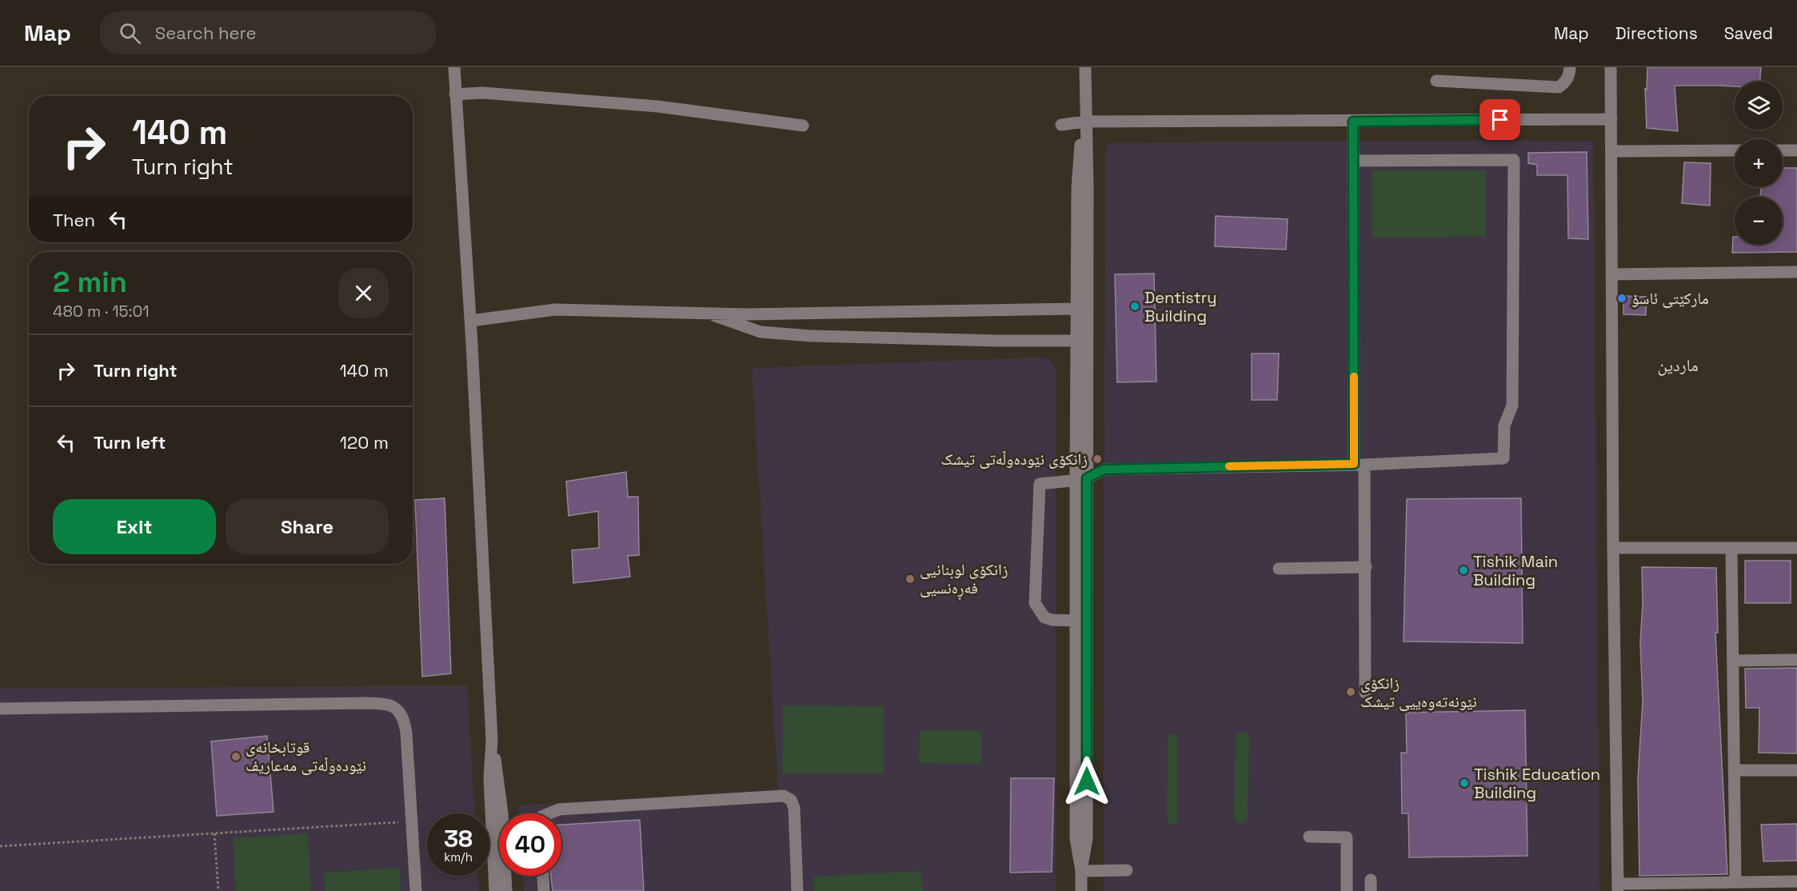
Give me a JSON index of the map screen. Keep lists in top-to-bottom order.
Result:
{
  "districts": ["ماردین"],
  "places": [
    "مارکێتی ئاسۆ",
    "Dentistry Building",
    "زانکۆی نێودەوڵەتی تیشک",
    "Tishik Main Building",
    "زانکۆی لوبنانیی فەڕەنسیی",
    "زانکۆی نێونەتەوەییی تیشک",
    "قوتابخانەی نێودەوڵەتی مەعاریف",
    "Tishik Education Building"
  ],
  "page": {
    "header": "Map",
    "search": "Search here",
    "nav": ["Map", "Directions", "Saved"],
    "map_buttons": ["+", "−"],
    "turn": ["140 m", "Turn right"],
    "then": "Then",
    "heading": ["2 min", "480 m · 15:01"],
    "list": [
      {
        "name": "Turn right",
        "value": "140 m"
      },
      {
        "name": "Turn left",
        "value": "120 m"
      }
    ],
    "buttons": ["Exit", "Share"],
    "speed": "38 km/h",
    "limit": "40"
  }
}
